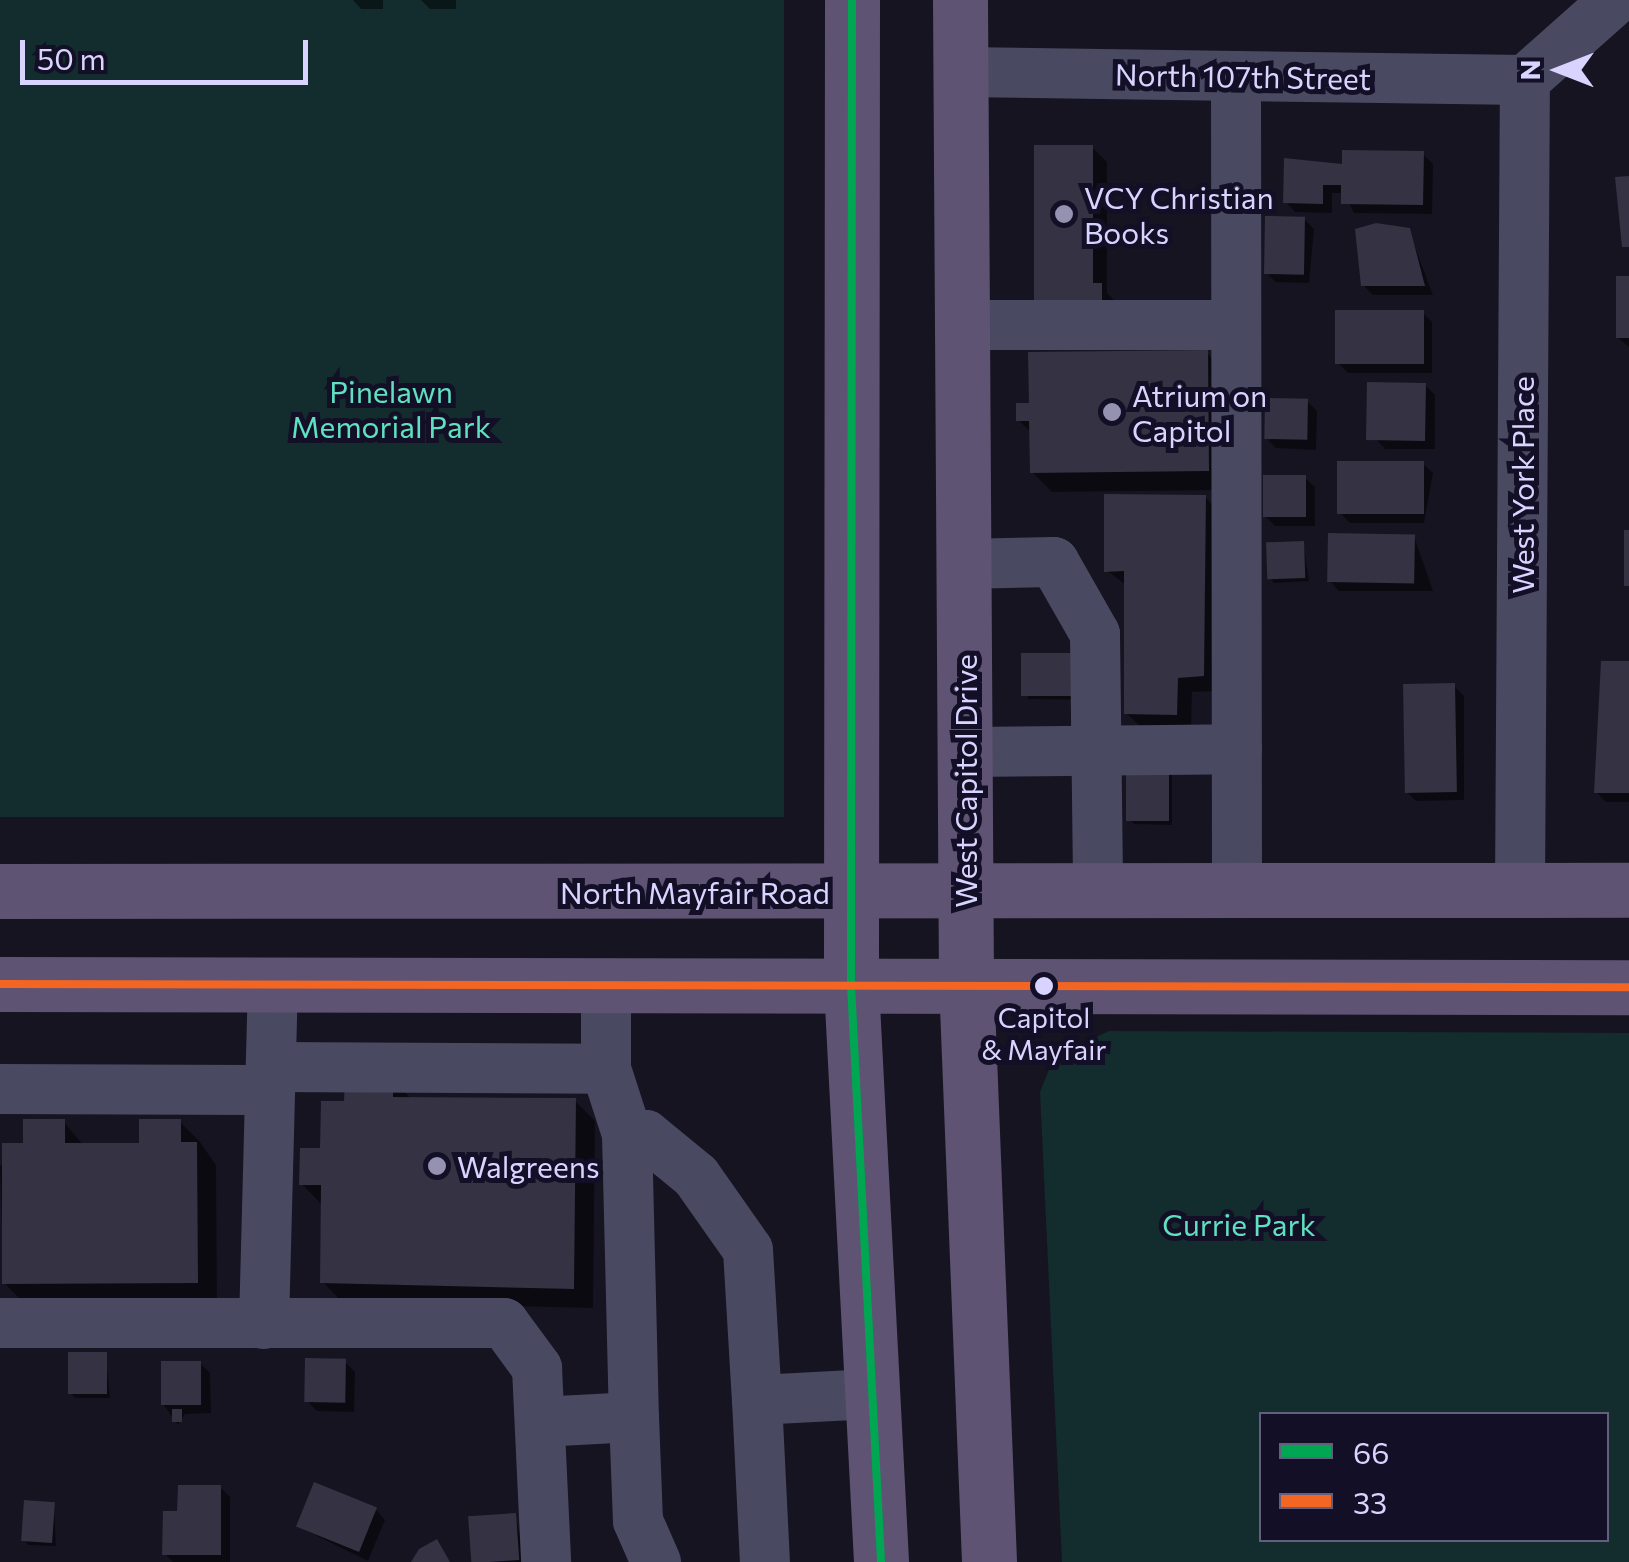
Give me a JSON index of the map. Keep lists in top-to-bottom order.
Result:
{
  "streets": {
    "main road": ["West Capitol Drive", "North Mayfair Road"],
    "street": ["North 107th Street", "West York Place"]
  },
  "crossings": [
    ["North 107th Street", "West York Place"],
    ["North 107th Street", "West Capitol Drive"],
    ["West York Place", "North Mayfair Road"],
    ["West Capitol Drive", "North Mayfair Road"]
  ],
  "parks": ["Pinelawn Memorial Park", "Currie Park"],
  "places": [
    "VCY Christian Books",
    "Atrium on Capitol",
    "Capitol & Mayfair",
    "Walgreens"
  ],
  "lines": ["transit line 66", "transit line 33"],
  "legend": ["66", "33"],
  "scale_bar": "50 m",
  "north": "left"
}
